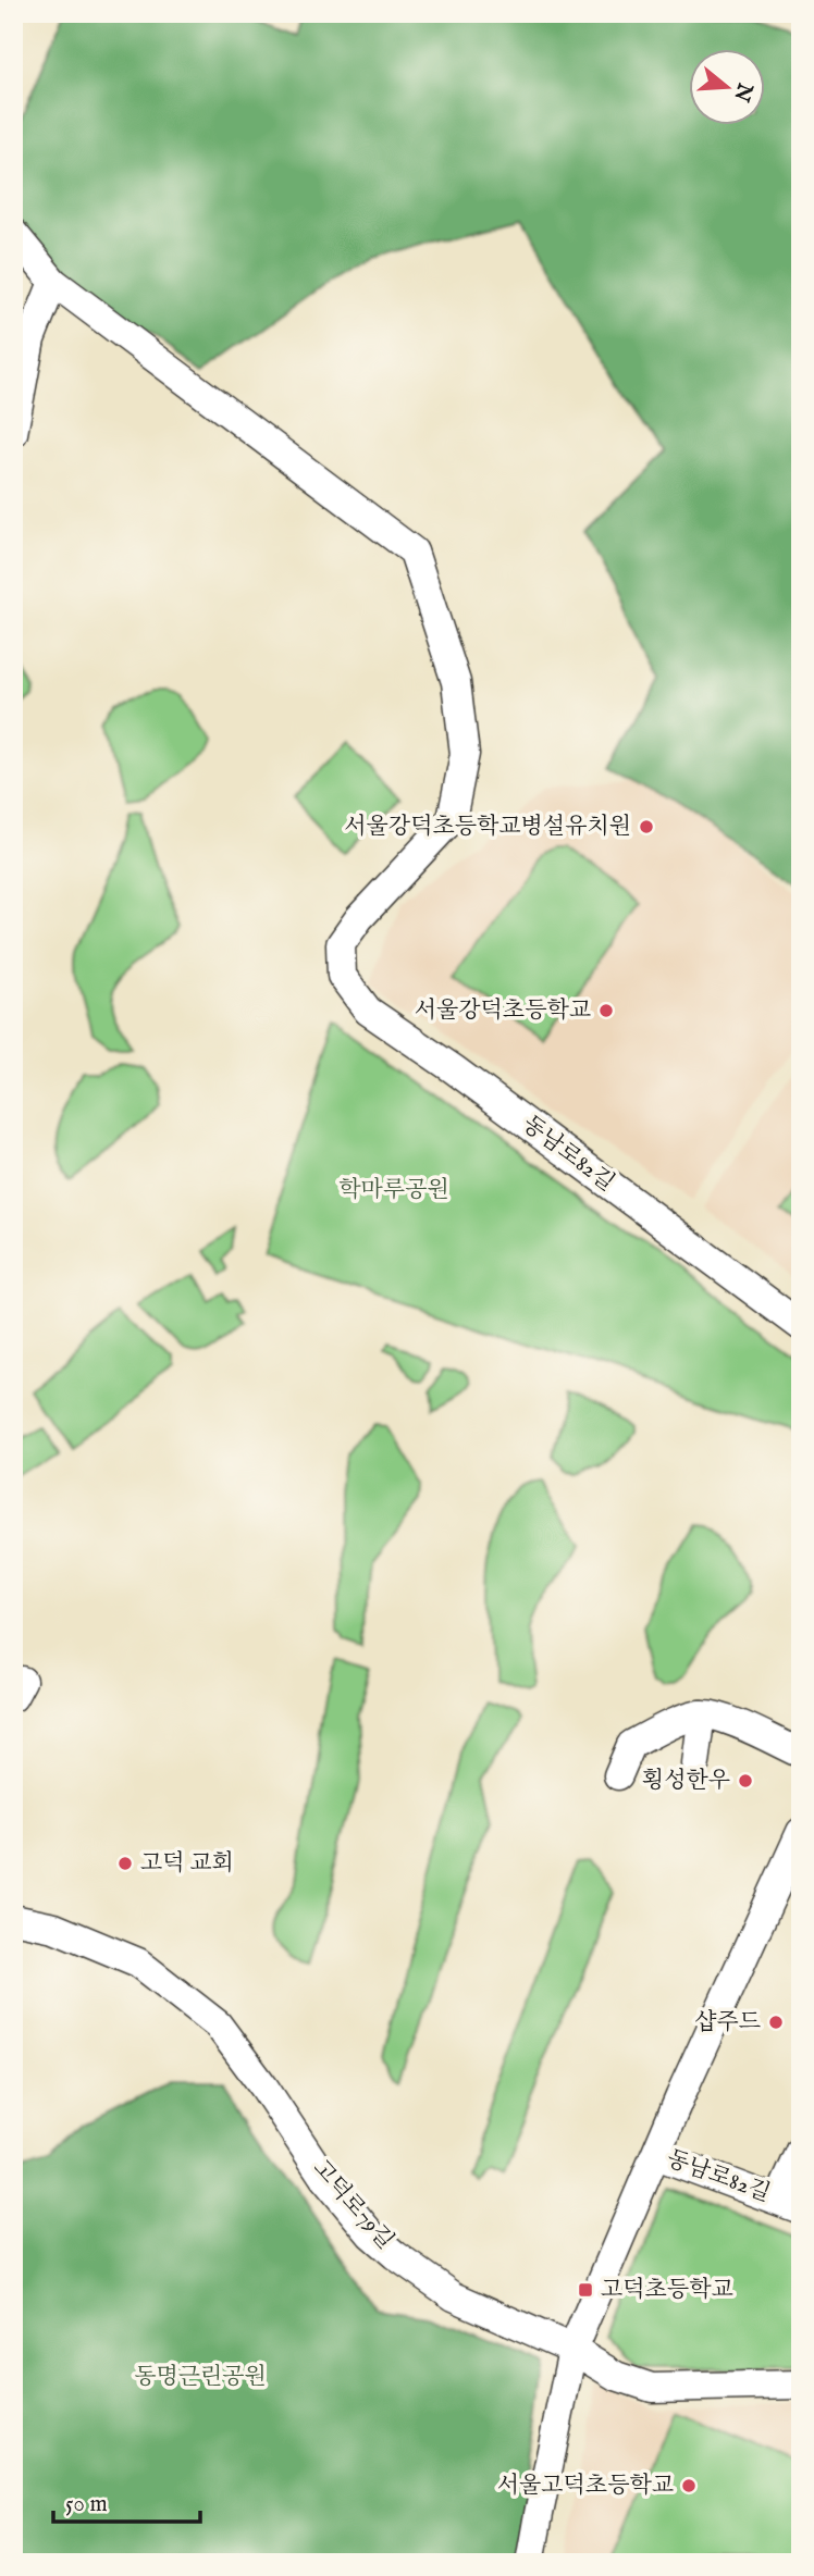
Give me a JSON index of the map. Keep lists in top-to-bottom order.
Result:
{
  "streets": {
    "street": ["동남로82길", "고덕로79길"]
  },
  "crossings": [
    ["동남로82길", "고덕로79길"]
  ],
  "parks": ["학마루공원", "동명근린공원"],
  "places": {
    "other": [
      "서울강덕초등학교병설유치원",
      "서울강덕초등학교",
      "횡성한우",
      "고덕 교회",
      "샵주드",
      "서울고덕초등학교"
    ],
    "transit": ["고덕초등학교"]
  },
  "scale_bar": "50 m",
  "north": "right"
}
